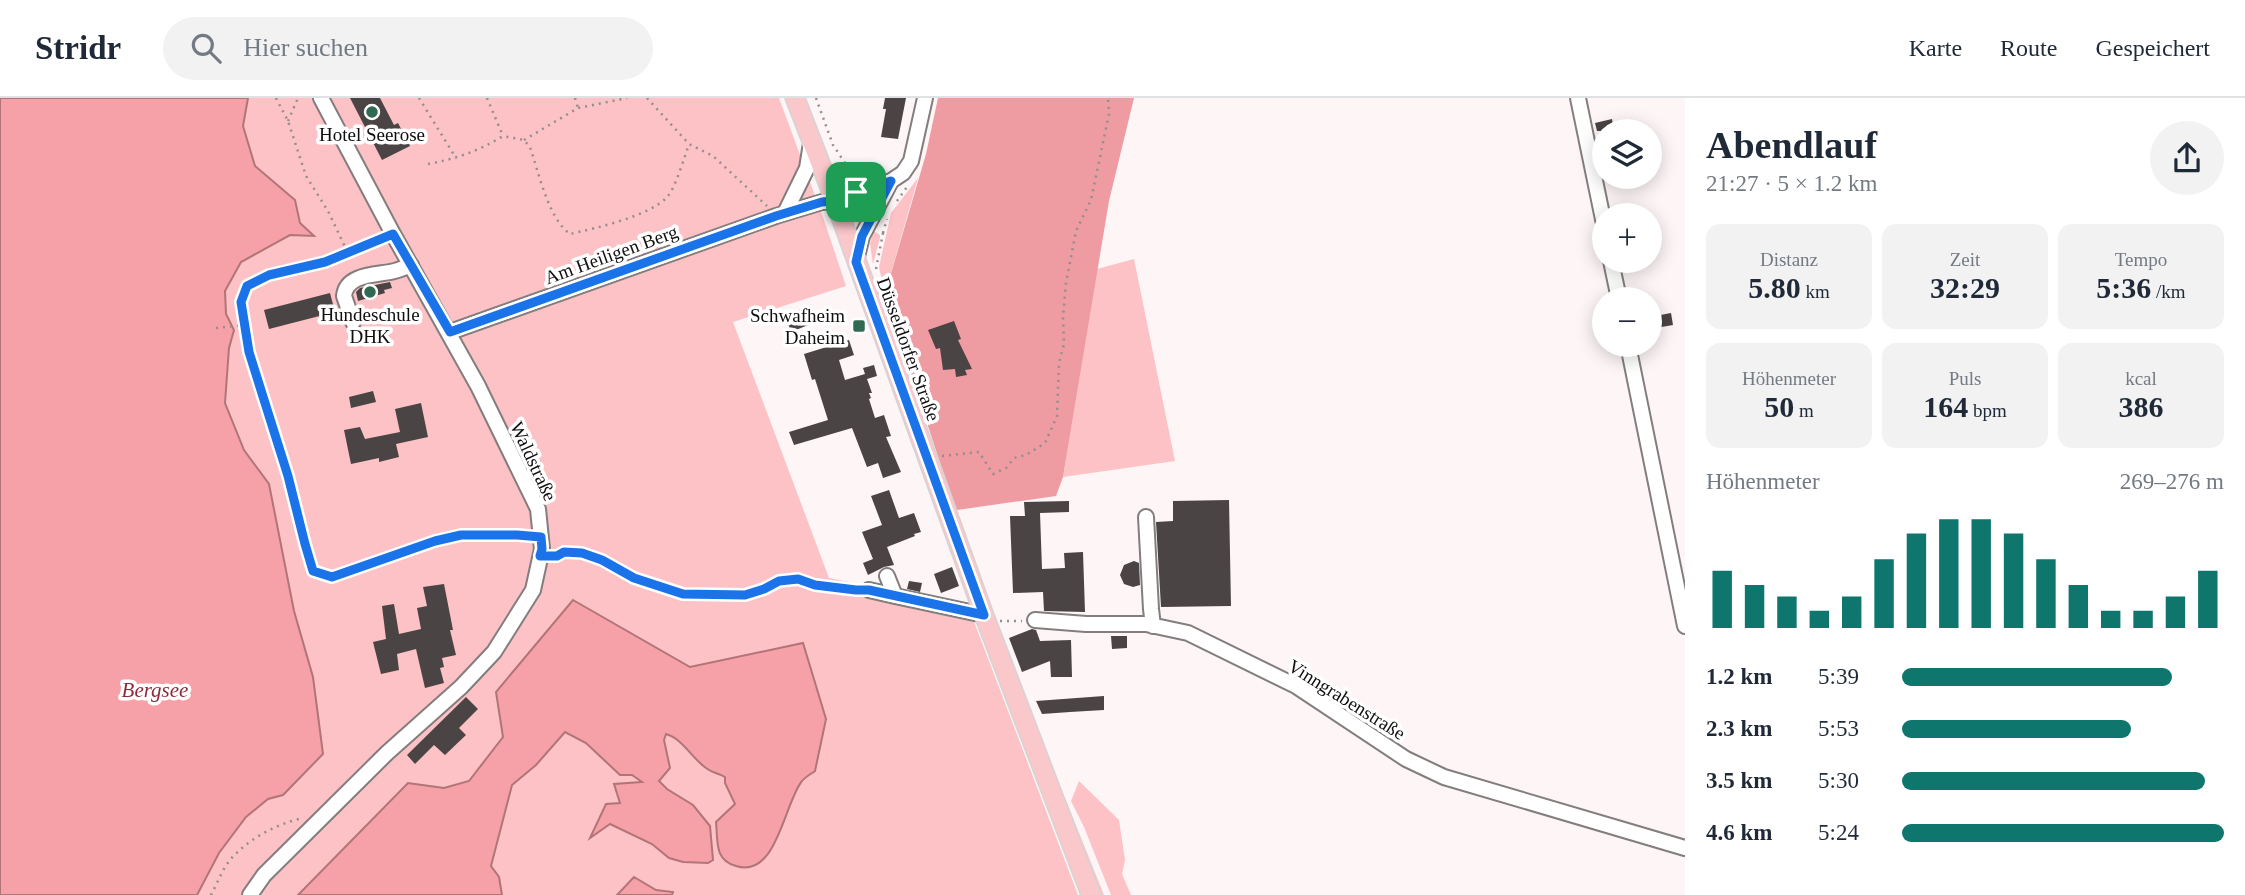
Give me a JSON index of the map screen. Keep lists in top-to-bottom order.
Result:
{
  "streets": {
    "main road": ["Düsseldorfer Straße"],
    "street": ["Am Heiligen Berg", "Waldstraße", "Vinngrabenstraße"]
  },
  "crossings": [
    ["Am Heiligen Berg", "Düsseldorfer Straße"],
    ["Am Heiligen Berg", "Waldstraße"]
  ],
  "water": ["Bergsee"],
  "places": {
    "other": ["Hotel Seerose", "Hundeschule DHK"],
    "transit": ["Schwafheim Daheim"]
  },
  "page": {
    "header": "Stridr",
    "search": "Hier suchen",
    "nav": ["Karte", "Route", "Gespeichert"],
    "heading": ["Abendlauf", "21:27 · 5 × 1.2 km"],
    "map_buttons": ["+", "−"],
    "stats": [
      ["Distanz", "5.80 km"],
      ["Zeit", "32:29"],
      ["Tempo", "5:36 /km"],
      ["Höhenmeter", "50 m"],
      ["Puls", "164 bpm"],
      ["kcal", "386"]
    ],
    "chart": ["Höhenmeter", "269–276 m"],
    "list": [
      {
        "name": "1.2 km",
        "note": "5:39"
      },
      {
        "name": "2.3 km",
        "note": "5:53"
      },
      {
        "name": "3.5 km",
        "note": "5:30"
      },
      {
        "name": "4.6 km",
        "note": "5:24"
      }
    ]
  }
}
